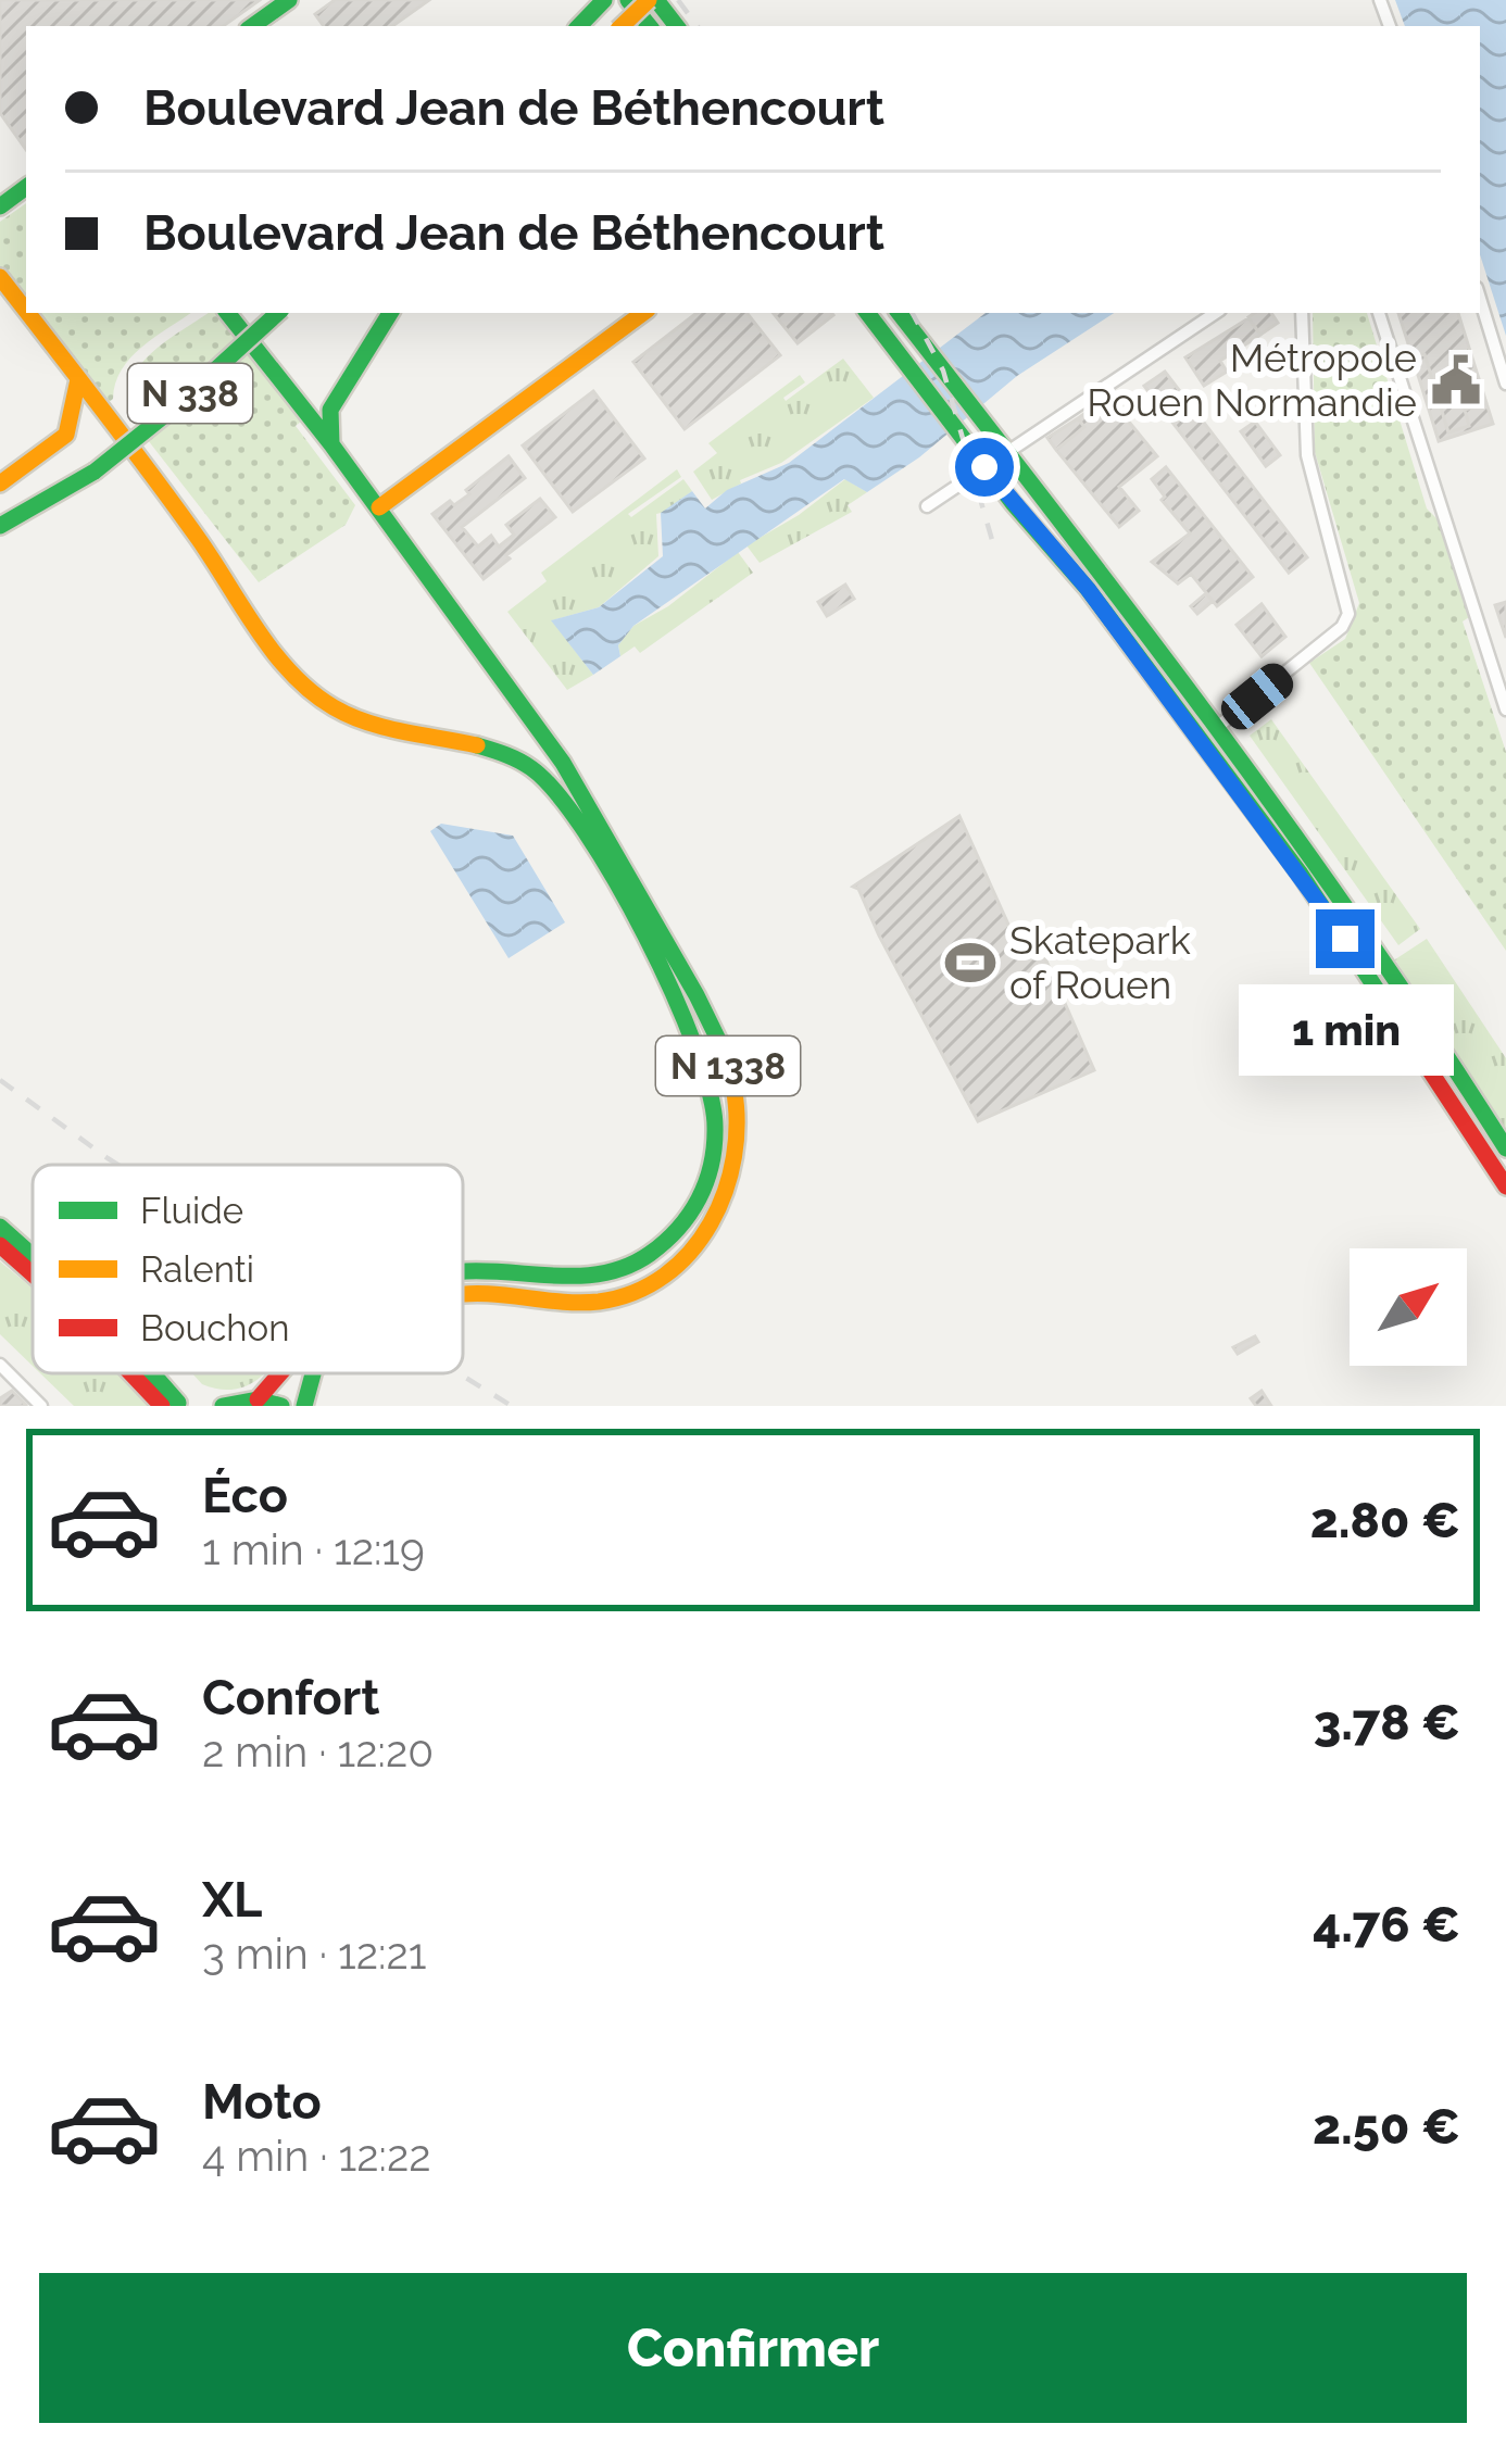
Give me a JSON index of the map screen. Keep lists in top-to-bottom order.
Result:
{
  "streets": {
    "main road": ["N 338", "N 1338"]
  },
  "places": {
    "public building": ["Métropole Rouen Normandie"],
    "sports": ["Skatepark of Rouen"]
  },
  "legend": ["Fluide", "Ralenti", "Bouchon"],
  "north": "top right",
  "page": {
    "banner": ["Boulevard Jean de Béthencourt", "Boulevard Jean de Béthencourt"],
    "bubble": "1 min",
    "list": [
      {
        "name": "Éco",
        "note": "1 min · 12:19",
        "value": "2.80 €"
      },
      {
        "name": "Confort",
        "note": "2 min · 12:20",
        "value": "3.78 €"
      },
      {
        "name": "XL",
        "note": "3 min · 12:21",
        "value": "4.76 €"
      },
      {
        "name": "Moto",
        "note": "4 min · 12:22",
        "value": "2.50 €"
      }
    ],
    "buttons": "Confirmer"
  }
}
